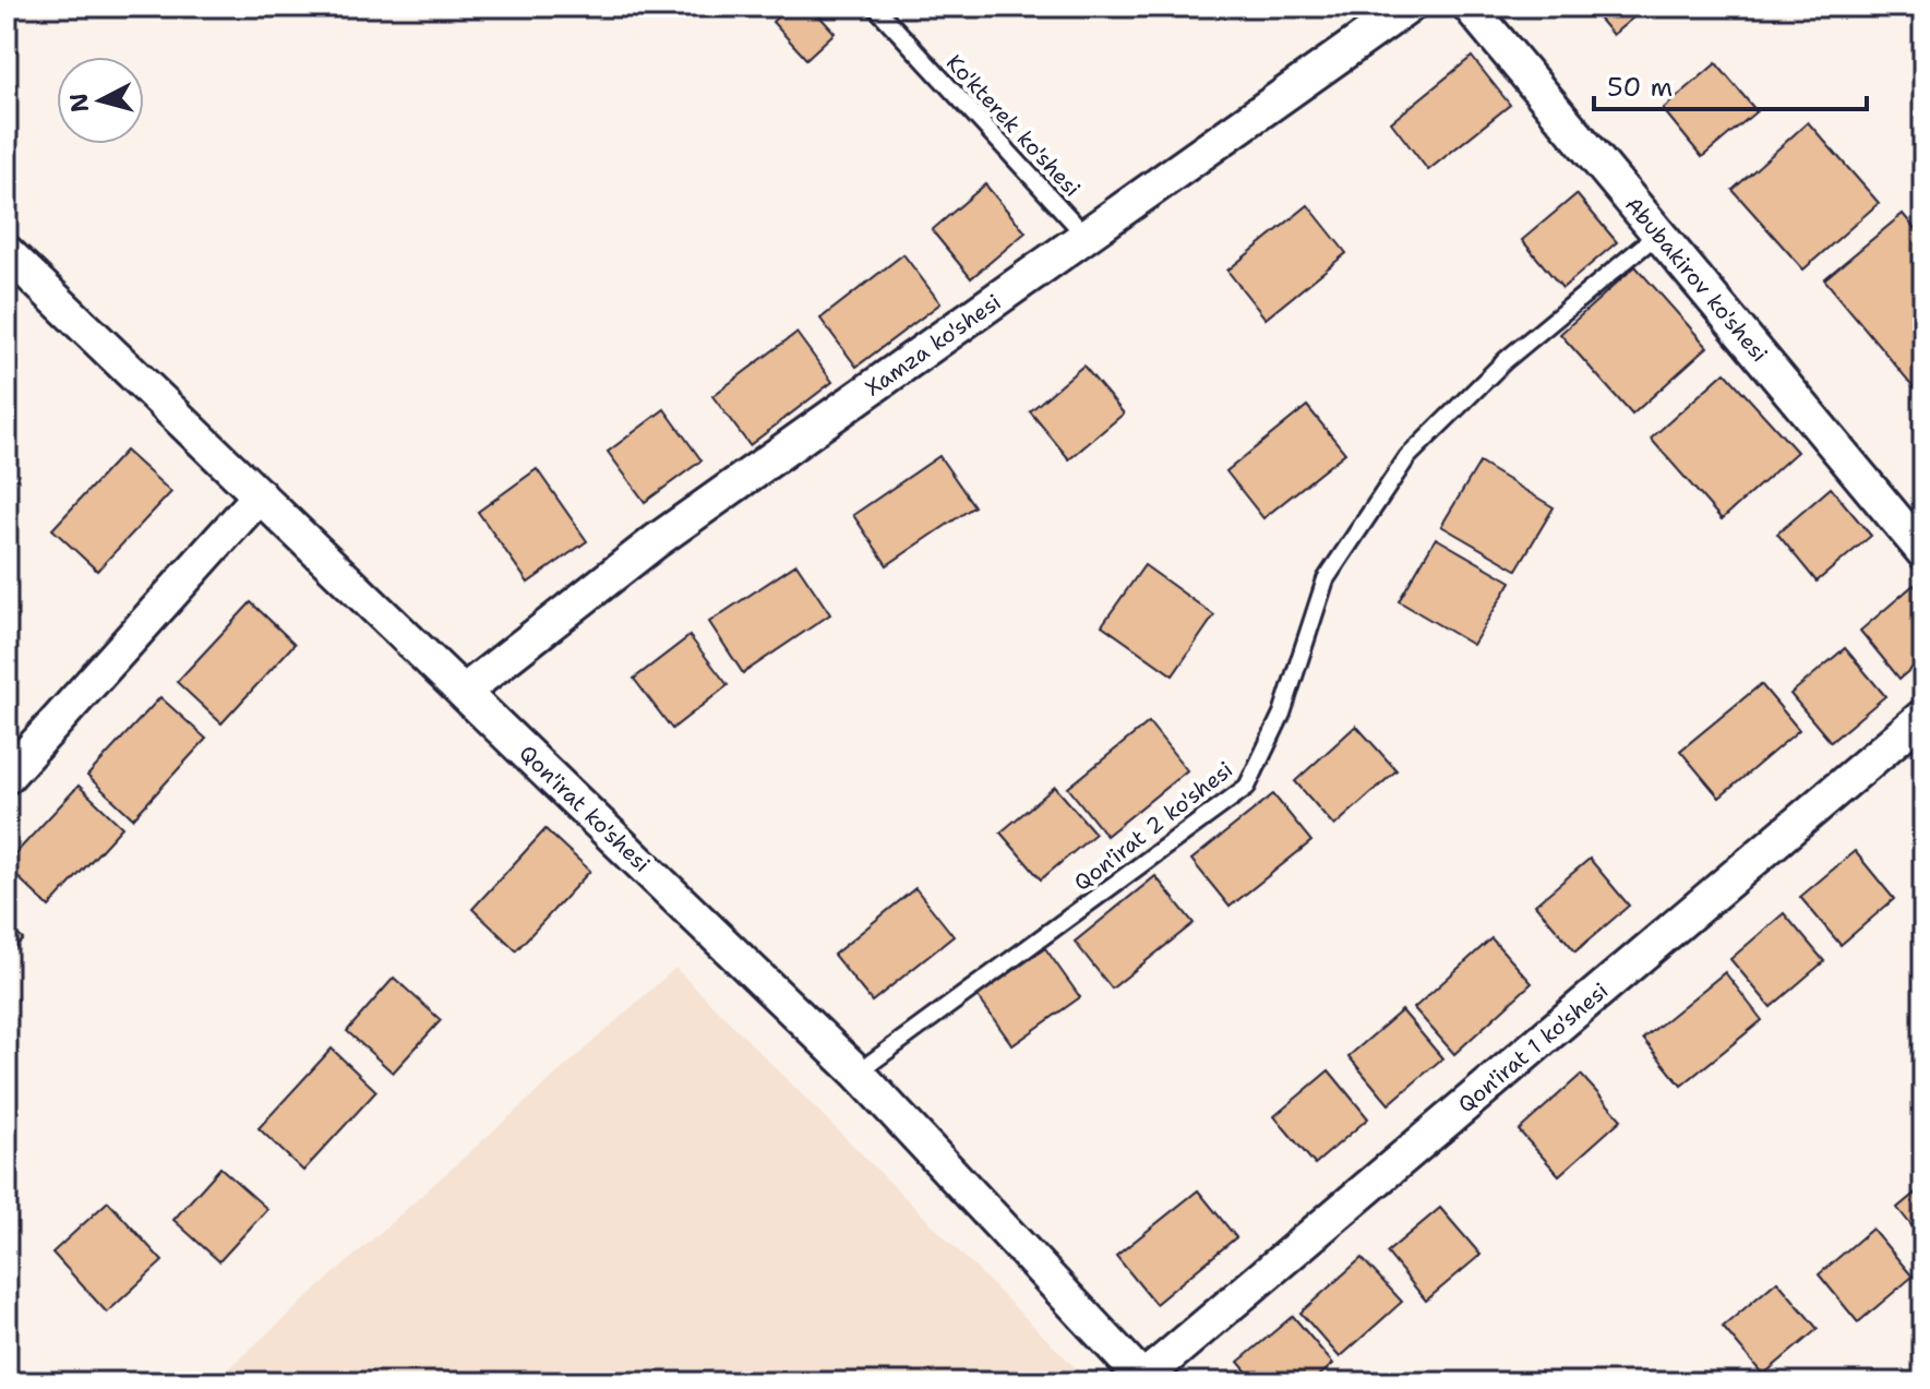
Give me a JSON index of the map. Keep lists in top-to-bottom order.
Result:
{
  "streets": {
    "street": [
      "Abubakirov ko'shesi",
      "Xamza ko'shesi",
      "Qon'irat ko'shesi",
      "Qon'irat 1 ko'shesi"
    ],
    "lane": ["Ko'kterek ko'shesi", "Qon'irat 2 ko'shesi"]
  },
  "crossings": [
    ["Ko'kterek ko'shesi", "Xamza ko'shesi"],
    ["Abubakirov ko'shesi", "Qon'irat 2 ko'shesi"],
    ["Xamza ko'shesi", "Qon'irat ko'shesi"],
    ["Qon'irat ko'shesi", "Qon'irat 2 ko'shesi"],
    ["Qon'irat ko'shesi", "Qon'irat 1 ko'shesi"]
  ],
  "scale_bar": "50 m",
  "north": "left"
}
